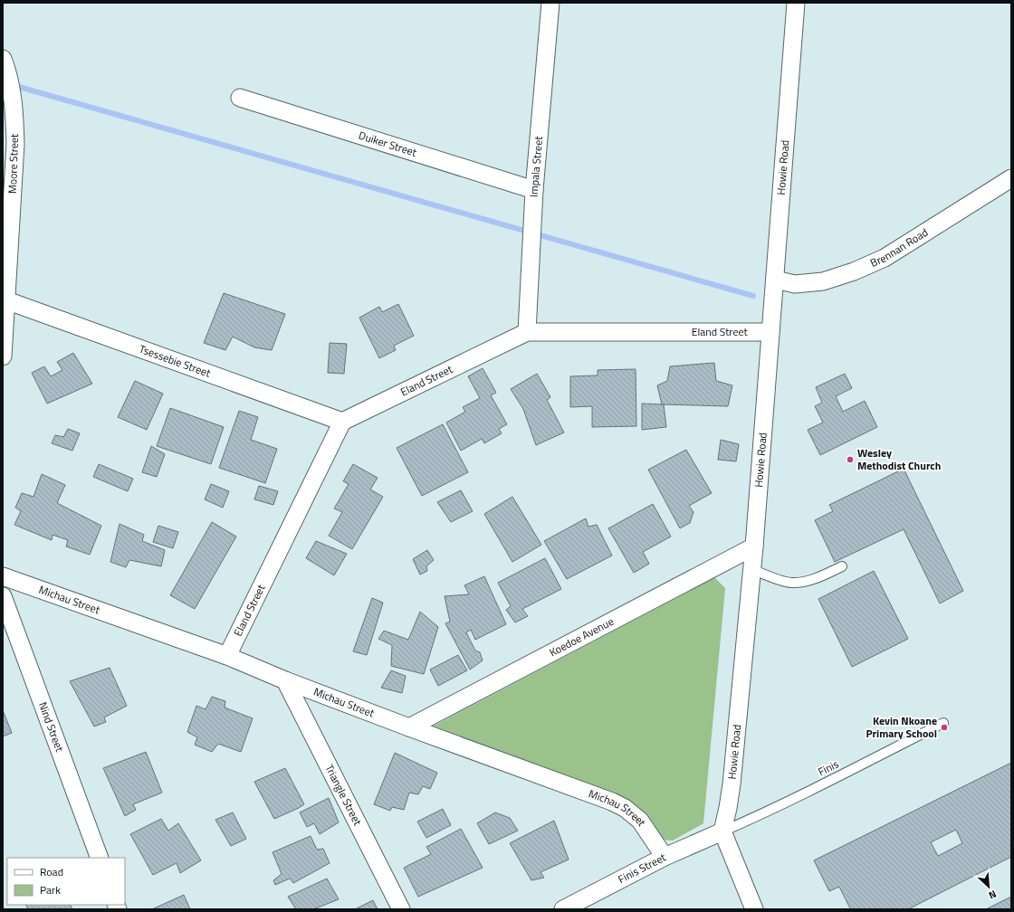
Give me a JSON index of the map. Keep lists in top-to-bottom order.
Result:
{
  "streets": {
    "street": [
      "Duiker Street",
      "Moore Street",
      "Impala Street",
      "Howie Road",
      "Brennan Road",
      "Eland Street",
      "Tsessebie Street",
      "Michau Street",
      "Koedoe Avenue",
      "Nind Street",
      "Triangle Street",
      "Finis Street"
    ],
    "lane": ["Finis"]
  },
  "crossings": [
    ["Duiker Street", "Impala Street"],
    ["Moore Street", "Tsessebie Street"],
    ["Impala Street", "Eland Street"],
    ["Howie Road", "Brennan Road"],
    ["Howie Road", "Eland Street"],
    ["Howie Road", "Koedoe Avenue"],
    ["Howie Road", "Finis"],
    ["Howie Road", "Finis Street"],
    ["Eland Street", "Tsessebie Street"],
    ["Eland Street", "Michau Street"],
    ["Michau Street", "Koedoe Avenue"],
    ["Michau Street", "Triangle Street"],
    ["Michau Street", "Finis Street"],
    ["Finis", "Finis Street"]
  ],
  "places": ["Wesley Methodist Church", "Kevin Nkoane Primary School"],
  "legend": ["Road", "Park"],
  "north": "bottom right"
}
